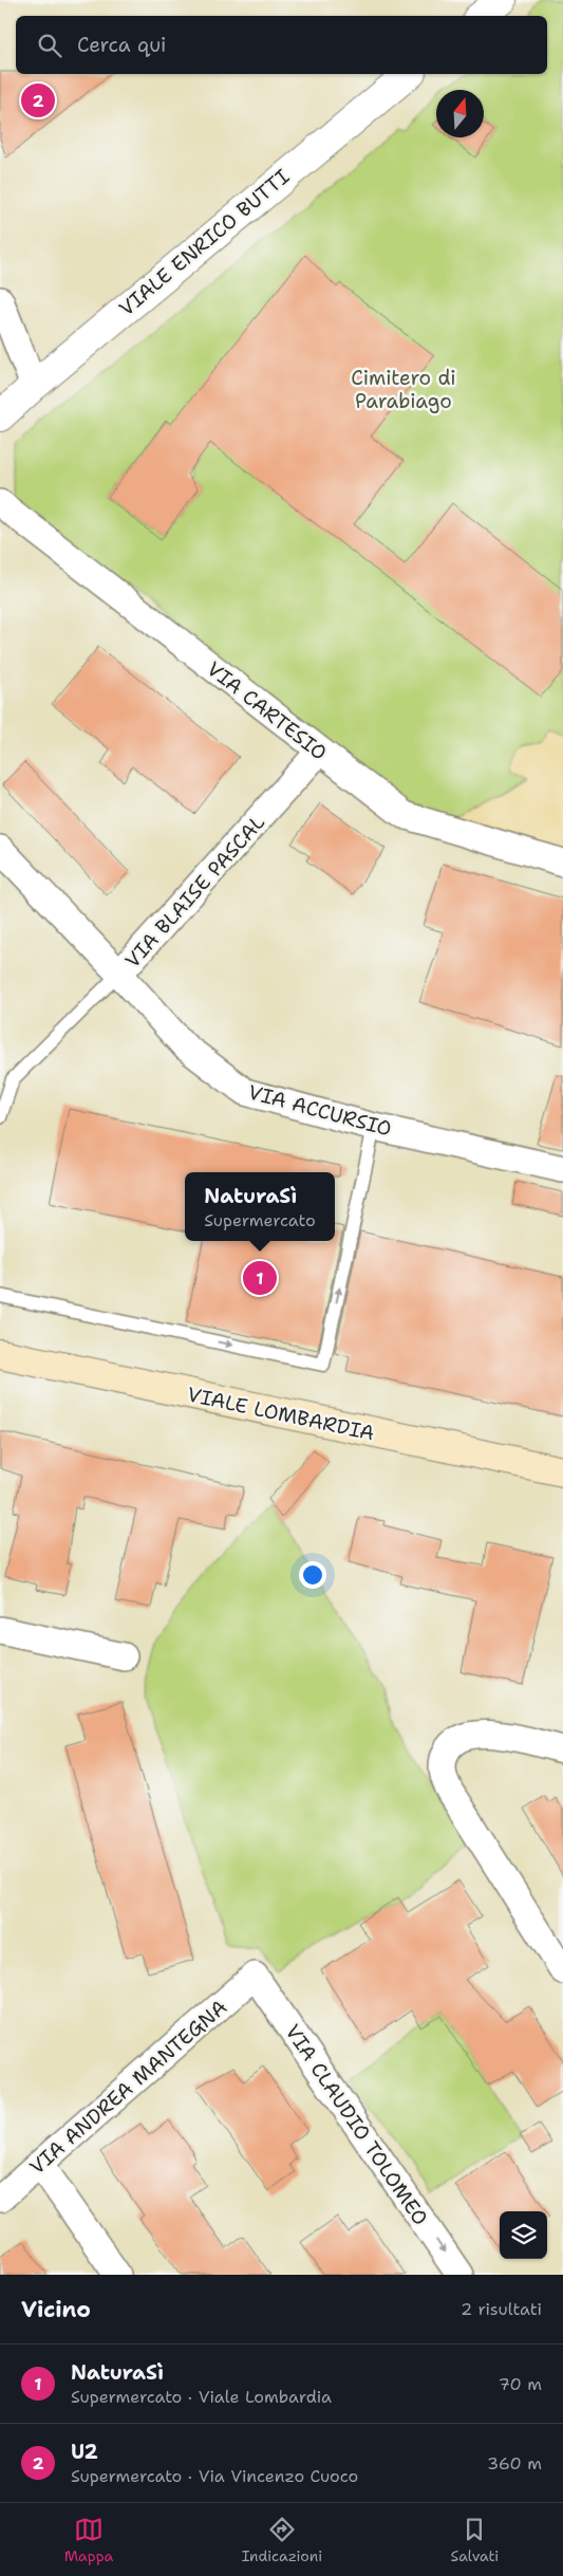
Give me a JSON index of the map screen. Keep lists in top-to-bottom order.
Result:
{
  "streets": {
    "main road": ["VIALE LOMBARDIA"],
    "street": [
      "VIALE ENRICO BUTTI",
      "VIA CARTESIO",
      "VIA BLAISE PASCAL",
      "VIA ACCURSIO",
      "VIA ANDREA MANTEGNA",
      "VIA CLAUDIO TOLOMEO"
    ]
  },
  "crossings": [
    ["VIA CARTESIO", "VIA BLAISE PASCAL"],
    ["VIA BLAISE PASCAL", "VIA ACCURSIO"],
    ["VIA ANDREA MANTEGNA", "VIA CLAUDIO TOLOMEO"]
  ],
  "one_way": ["VIA CLAUDIO TOLOMEO"],
  "parks": ["Cimitero di Parabiago"],
  "north": "top",
  "page": {
    "search": "Cerca qui",
    "pins": ["2", "1"],
    "popup": ["NaturaSì", "Supermercato"],
    "heading": ["Vicino", "2 risultati"],
    "list": [
      {
        "mark": "1",
        "name": "NaturaSì",
        "note": "Supermercato · Viale Lombardia",
        "value": "70 m"
      },
      {
        "mark": "2",
        "name": "U2",
        "note": "Supermercato · Via Vincenzo Cuoco",
        "value": "360 m"
      }
    ],
    "nav": ["Mappa", "Indicazioni", "Salvati"]
  }
}
